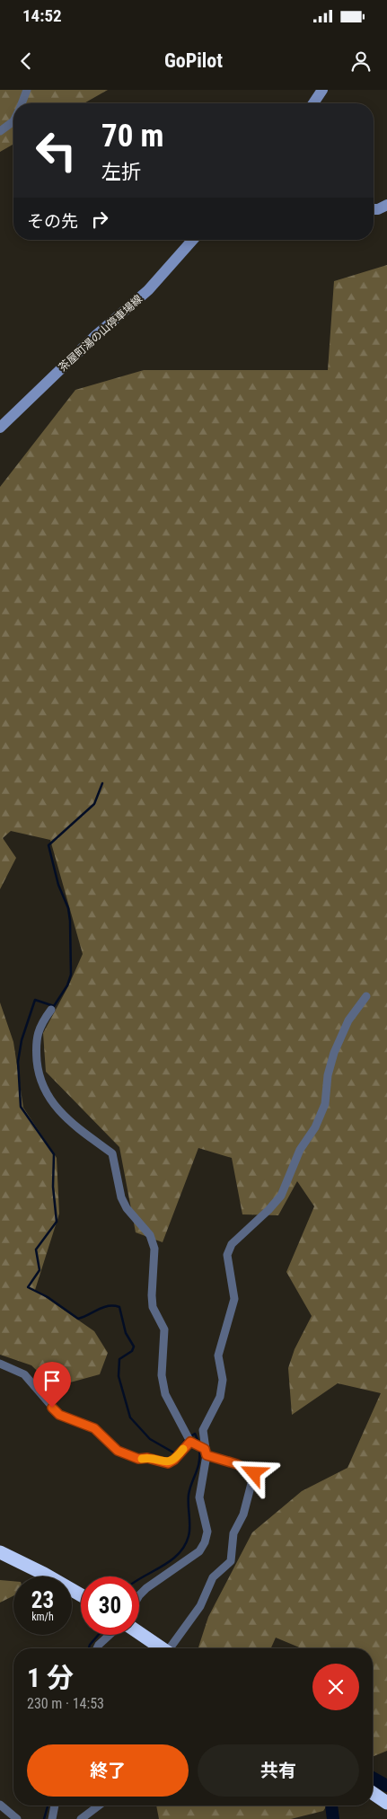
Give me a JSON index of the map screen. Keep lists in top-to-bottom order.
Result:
{
  "streets": {
    "main road": ["茶屋町湯の山停車場線"]
  },
  "page": {
    "status": "14:52",
    "header": "GoPilot",
    "turn": ["70 m", "左折"],
    "then": "その先",
    "speed": "23 km/h",
    "limit": "30",
    "heading": ["1 分", "230 m · 14:53"],
    "buttons": ["終了", "共有"]
  }
}
